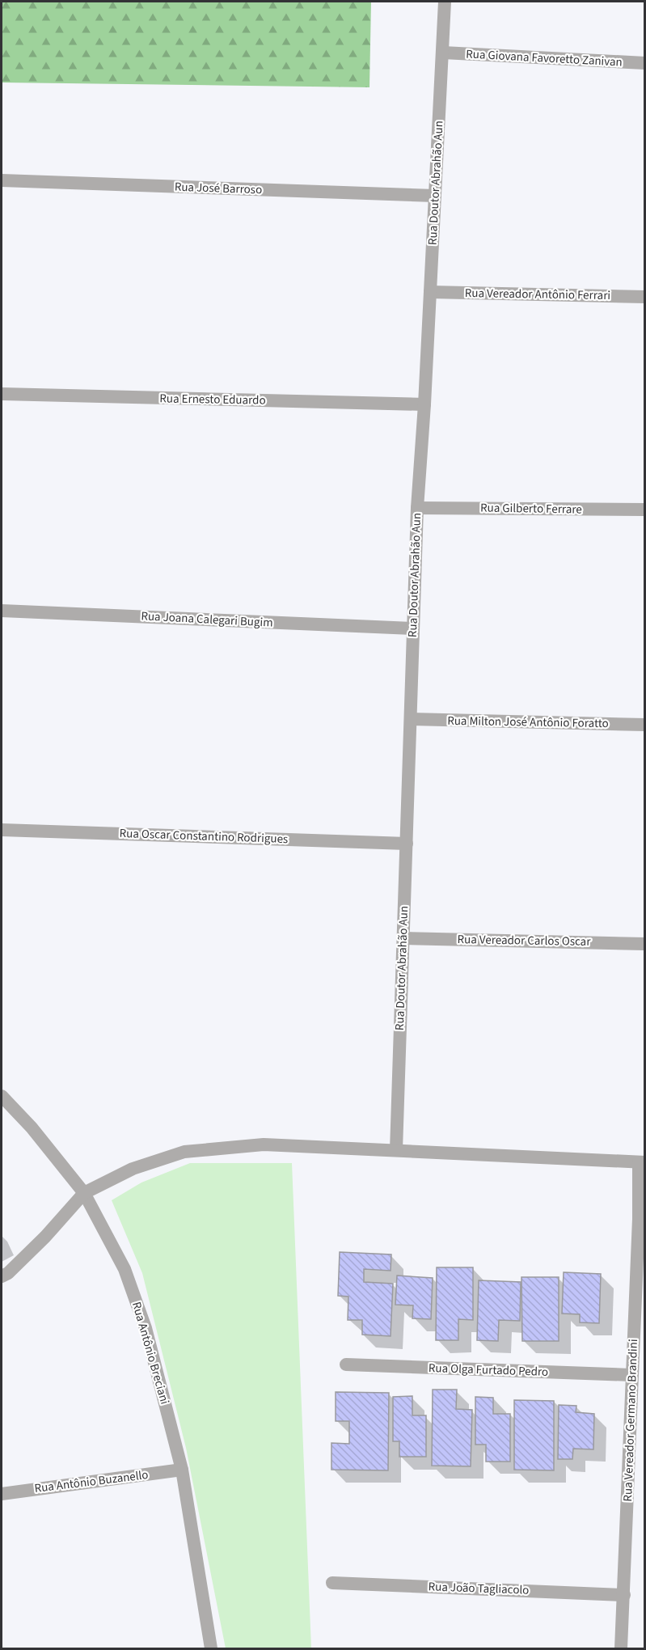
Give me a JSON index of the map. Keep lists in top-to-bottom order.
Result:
{
  "streets": {
    "street": [
      "Rua Giovana Favoretto Zanivan",
      "Rua Doutor Abrahão Aun",
      "Rua José Barroso",
      "Rua Vereador Antônio Ferrari",
      "Rua Ernesto Eduardo",
      "Rua Gilberto Ferrare",
      "Rua Joana Calegari Bugim",
      "Rua Milton José Antônio Foratto",
      "Rua Oscar Constantino Rodrigues",
      "Rua Vereador Carlos Oscar",
      "Rua Antônio Breciani",
      "Rua Olga Furtado Pedro",
      "Rua Vereador Germano Brandini",
      "Rua Antônio Buzanello",
      "Rua João Tagliacolo"
    ]
  },
  "crossings": [
    ["Rua Giovana Favoretto Zanivan", "Rua Doutor Abrahão Aun"],
    ["Rua Doutor Abrahão Aun", "Rua José Barroso"],
    ["Rua Doutor Abrahão Aun", "Rua Vereador Antônio Ferrari"],
    ["Rua Doutor Abrahão Aun", "Rua Ernesto Eduardo"],
    ["Rua Doutor Abrahão Aun", "Rua Gilberto Ferrare"],
    ["Rua Doutor Abrahão Aun", "Rua Joana Calegari Bugim"],
    ["Rua Doutor Abrahão Aun", "Rua Milton José Antônio Foratto"],
    ["Rua Doutor Abrahão Aun", "Rua Oscar Constantino Rodrigues"],
    ["Rua Doutor Abrahão Aun", "Rua Vereador Carlos Oscar"],
    ["Rua Antônio Breciani", "Rua Antônio Buzanello"],
    ["Rua Olga Furtado Pedro", "Rua Vereador Germano Brandini"],
    ["Rua Vereador Germano Brandini", "Rua João Tagliacolo"]
  ]
}
